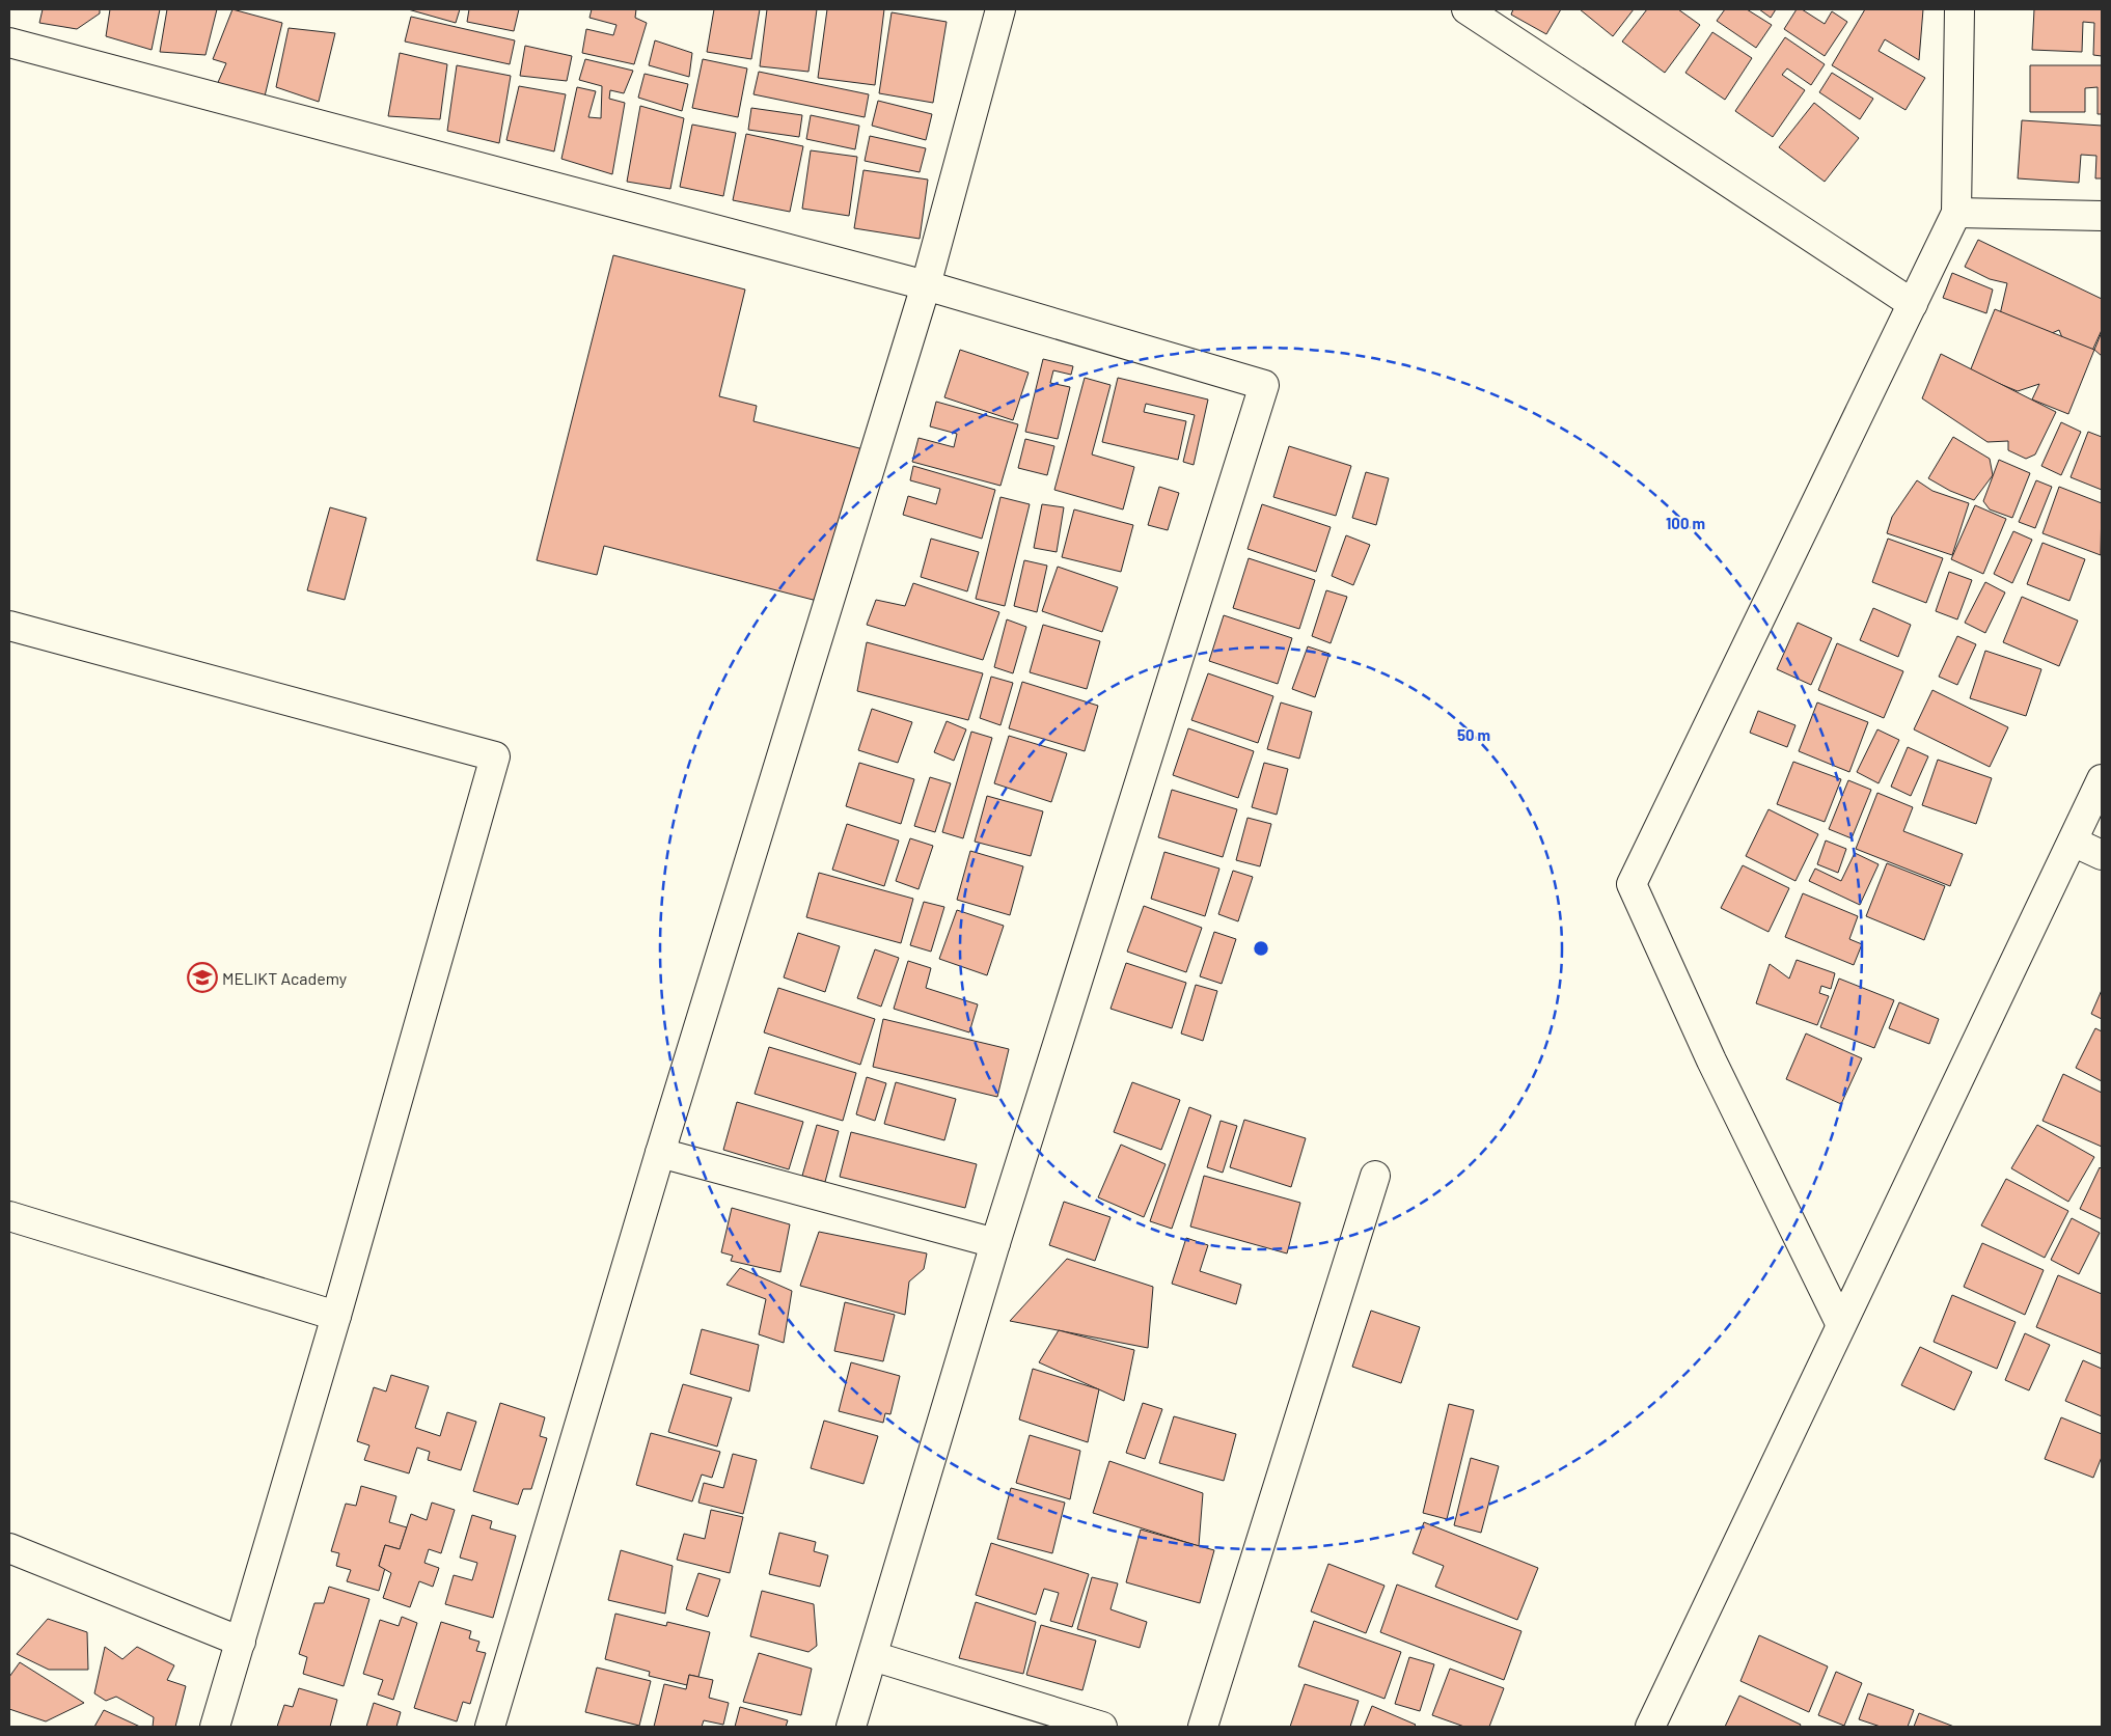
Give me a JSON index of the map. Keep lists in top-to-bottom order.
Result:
{
  "places": {
    "school or university": ["MELIKT Academy"]
  },
  "rings": ["100 m", "50 m"]
}
